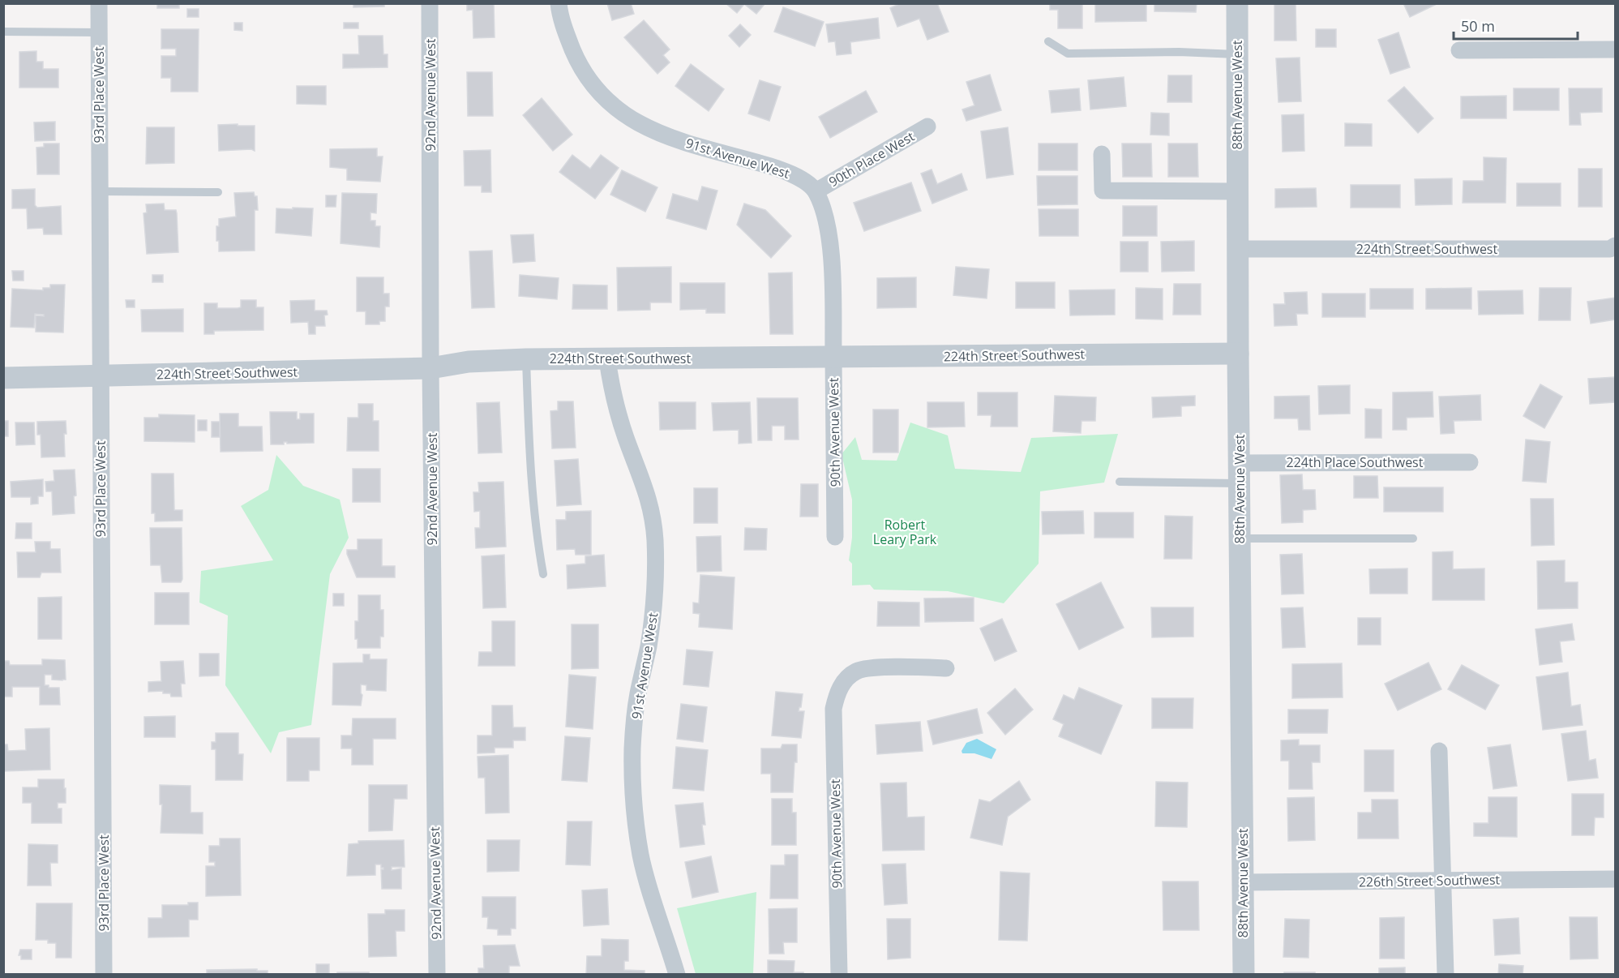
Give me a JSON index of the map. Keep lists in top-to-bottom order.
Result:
{
  "streets": {
    "street": [
      "93rd Place West",
      "92nd Avenue West",
      "88th Avenue West",
      "91st Avenue West",
      "90th Place West",
      "224th Street Southwest",
      "90th Avenue West",
      "224th Place Southwest",
      "226th Street Southwest"
    ]
  },
  "crossings": [
    ["93rd Place West", "224th Street Southwest"],
    ["92nd Avenue West", "224th Street Southwest"],
    ["88th Avenue West", "224th Street Southwest"],
    ["88th Avenue West", "224th Place Southwest"],
    ["88th Avenue West", "226th Street Southwest"],
    ["91st Avenue West", "90th Place West"],
    ["91st Avenue West", "224th Street Southwest"],
    ["224th Street Southwest", "90th Avenue West"]
  ],
  "parks": ["Robert Leary Park"],
  "scale_bar": "50 m"
}
